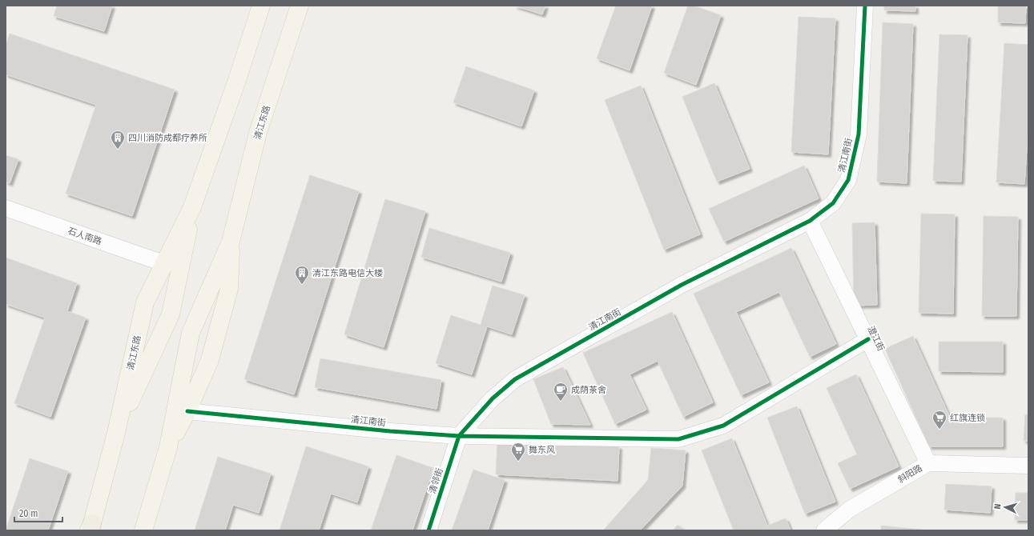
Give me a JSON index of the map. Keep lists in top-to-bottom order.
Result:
{
  "streets": {
    "main road": ["清江东路"],
    "street": [
      "清江南街",
      "石人南路",
      "澄江街",
      "斜阳路",
      "清邻街"
    ]
  },
  "crossings": [
    ["清江东路", "清江南街"],
    ["清江东路", "石人南路"],
    ["清江南街", "澄江街"],
    ["清江南街", "清邻街"],
    ["澄江街", "斜阳路"]
  ],
  "places": {
    "building": ["四川消防成都疗养所", "清江东路电信大楼"],
    "cafe": ["成荫茶舍"],
    "supermarket": ["红旗连锁", "舞东风"]
  },
  "scale_bar": "20 m",
  "north": "left"
}
